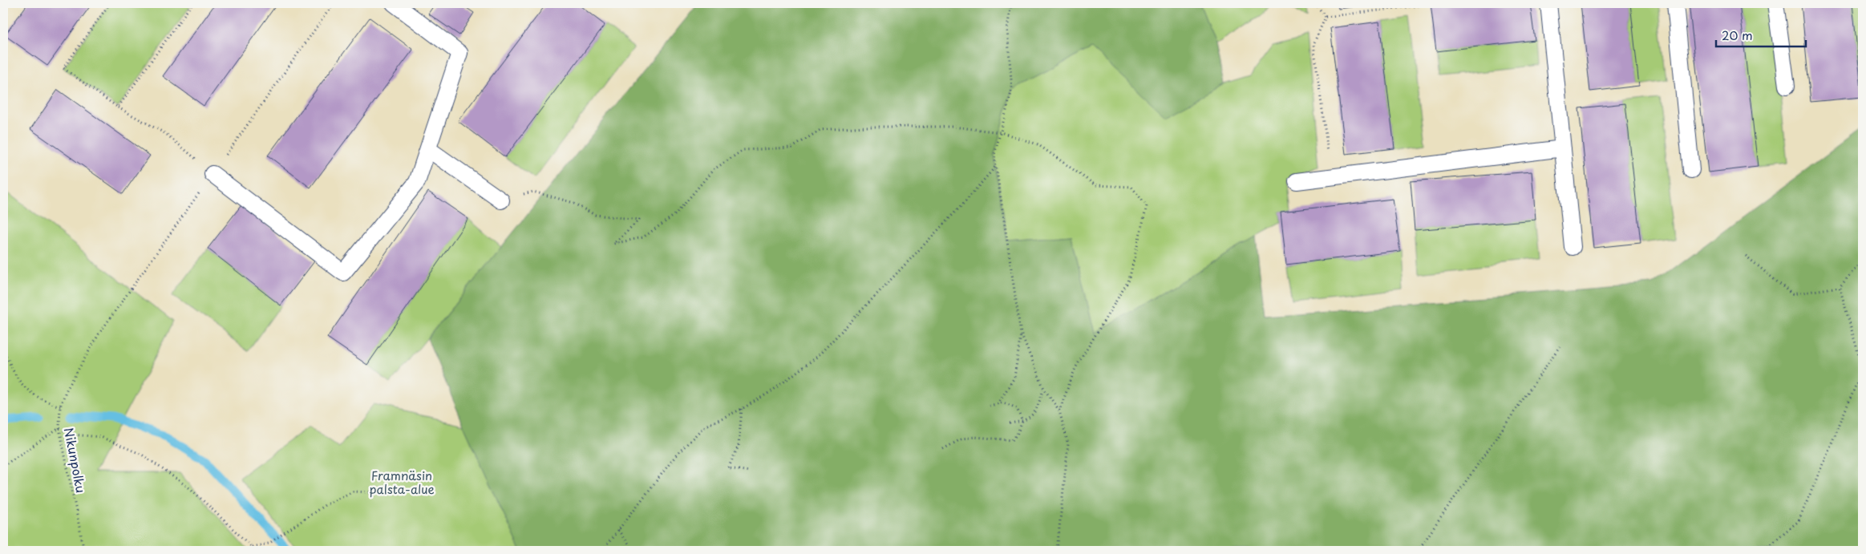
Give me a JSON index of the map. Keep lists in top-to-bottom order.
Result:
{
  "streets": {
    "path": ["Nikunpolku"]
  },
  "parks": ["Framnäsin palsta-alue"],
  "scale_bar": "20 m"
}
